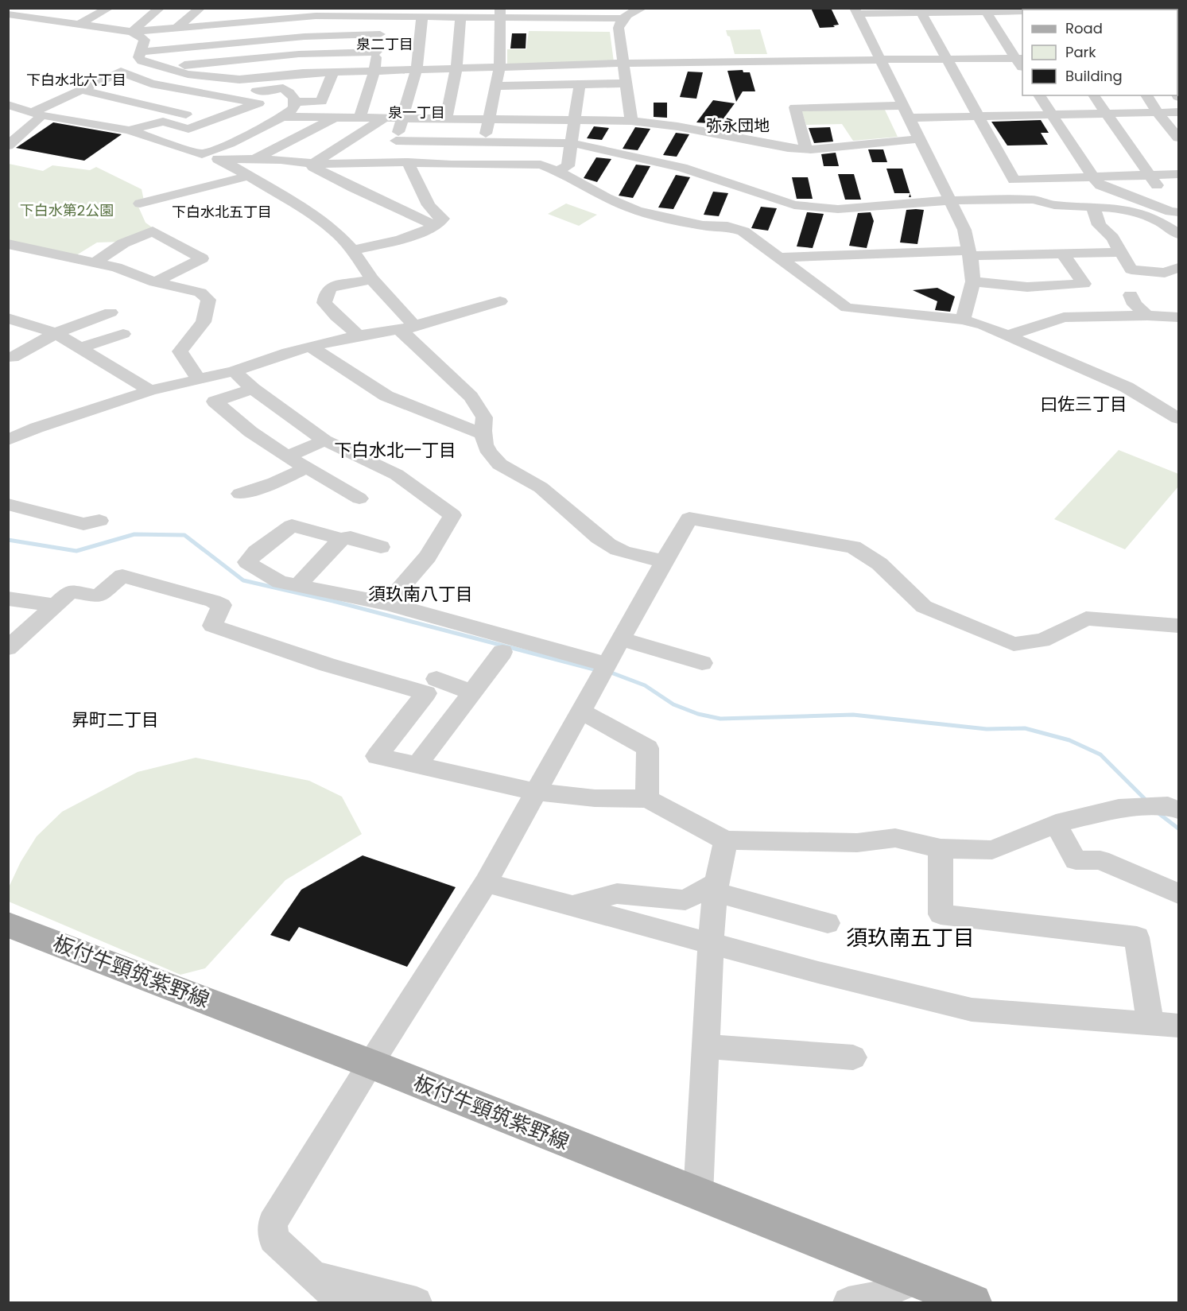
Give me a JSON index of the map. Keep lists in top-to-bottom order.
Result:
{
  "streets": {
    "main road": ["板付牛頸筑紫野線"]
  },
  "districts": [
    "泉二丁目",
    "下白水北六丁目",
    "泉一丁目",
    "弥永団地",
    "下白水北五丁目",
    "曰佐三丁目",
    "下白水北一丁目",
    "須玖南八丁目",
    "昇町二丁目",
    "須玖南五丁目"
  ],
  "parks": ["下白水第2公園"],
  "legend": ["Road", "Park", "Building"]
}
